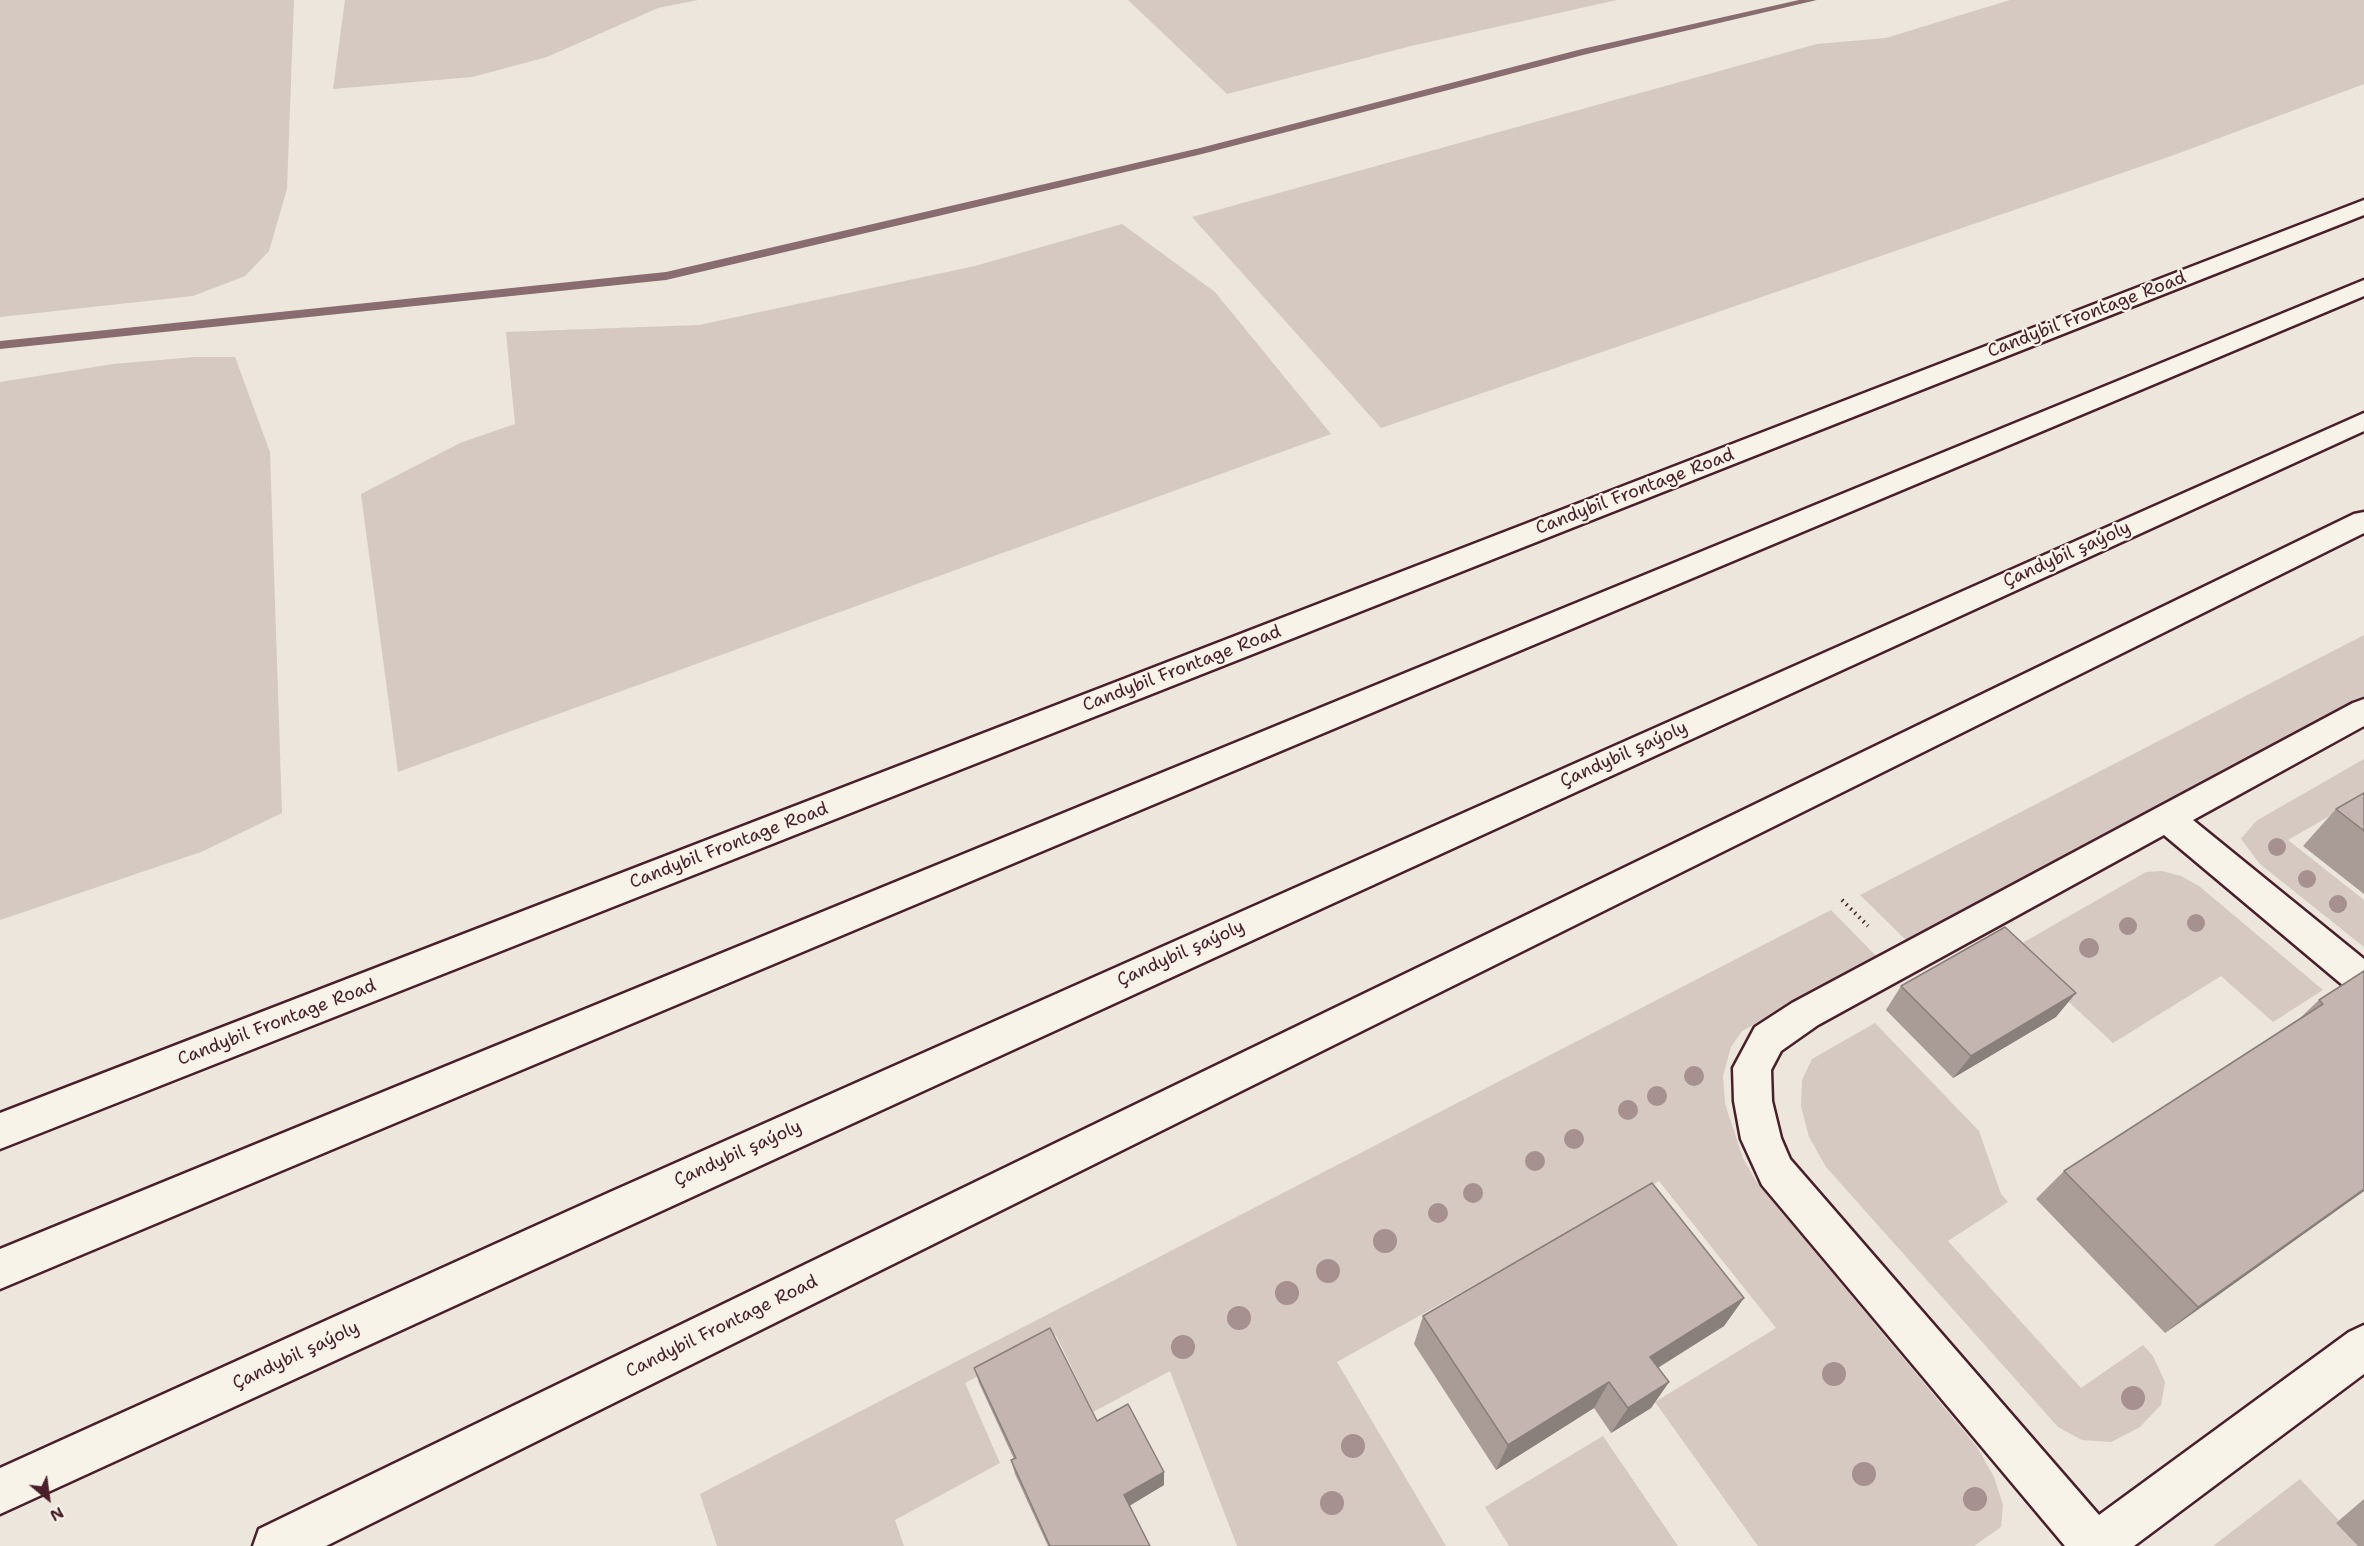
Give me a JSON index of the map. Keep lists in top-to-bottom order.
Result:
{
  "streets": {
    "main road": ["Candybil Frontage Road", "Çandybil şaýoly"]
  },
  "north": "bottom right"
}
